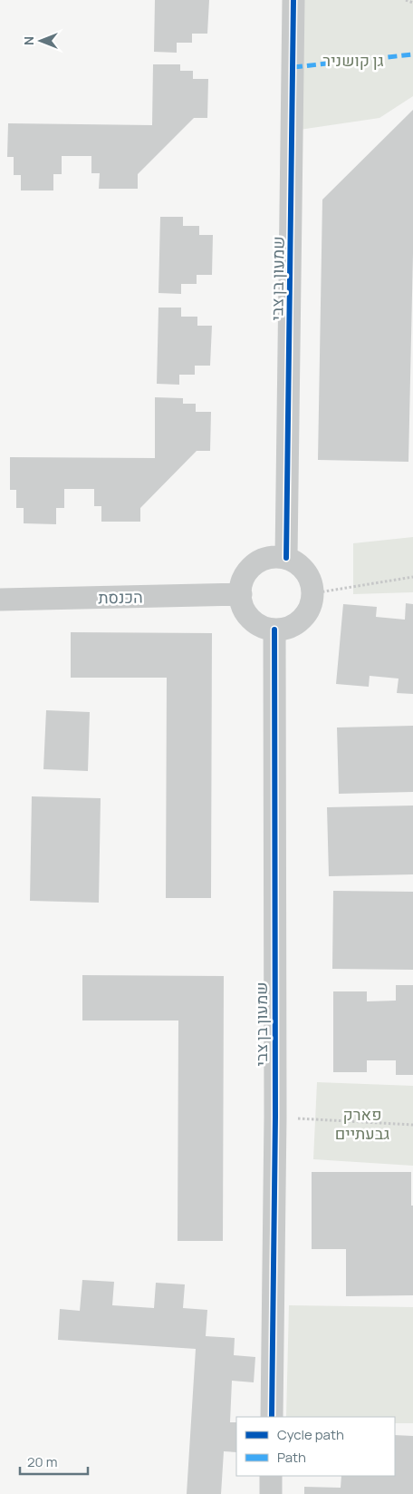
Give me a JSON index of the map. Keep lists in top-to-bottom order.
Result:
{
  "streets": {
    "street": ["שמעון בן צבי", "הכנסת"]
  },
  "crossings": [
    ["שמעון בן צבי", "הכנסת"]
  ],
  "parks": ["גן קושניר", "פארק גבעתיים"],
  "legend": ["Cycle path", "Path"],
  "scale_bar": "20 m",
  "north": "left"
}
